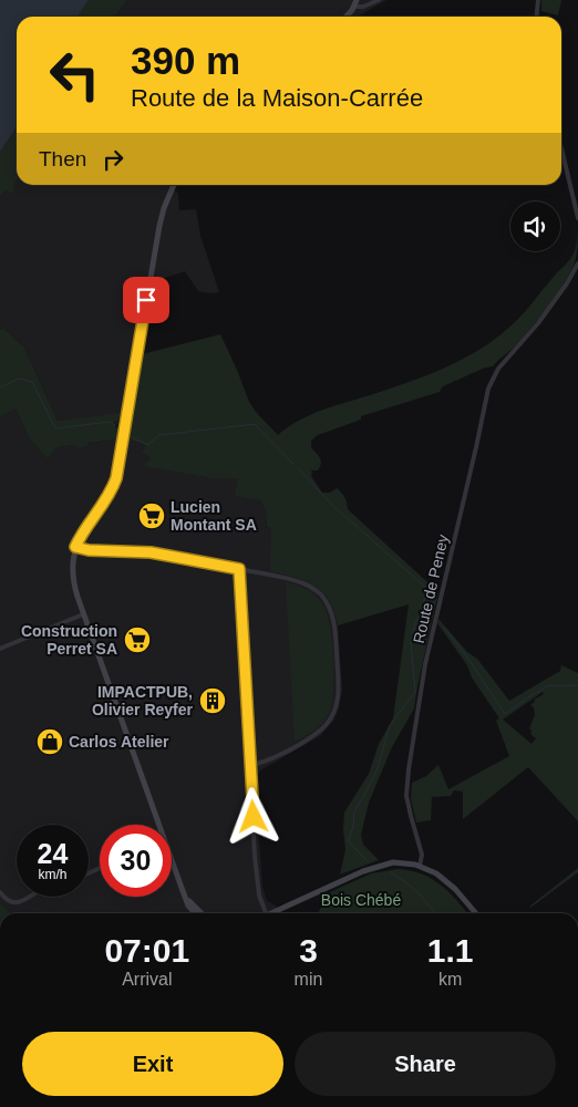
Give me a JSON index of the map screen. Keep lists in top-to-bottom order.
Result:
{
  "streets": {
    "street": ["Route de Peney"]
  },
  "parks": ["Bois Chébé"],
  "places": {
    "supermarket": ["Lucien Montant SA", "Construction Perret SA"],
    "building": ["IMPACTPUB, Olivier Reyfer"],
    "shop": ["Carlos Atelier"]
  },
  "page": {
    "turn": ["390 m", "Route de la Maison-Carrée"],
    "then": "Then",
    "speed": "24 km/h",
    "limit": "30",
    "eta": [
      "07:01",
      "Arrival",
      "3",
      "min",
      "1.1",
      "km"
    ],
    "buttons": ["Exit", "Share"]
  }
}
